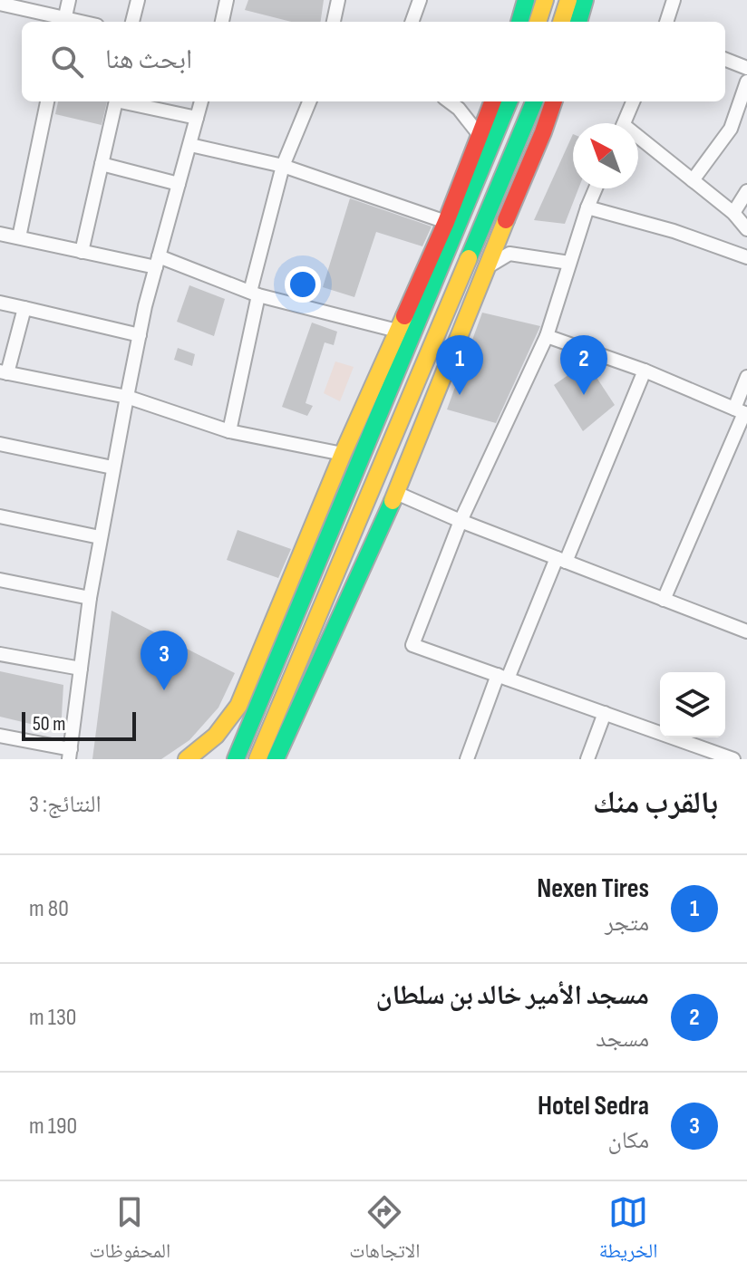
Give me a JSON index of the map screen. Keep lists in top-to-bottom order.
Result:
{
  "scale_bar": "50 m",
  "north": "top left",
  "page": {
    "search": "ابحث هنا",
    "pins": ["1", "2", "3"],
    "scale": "50 m",
    "heading": ["بالقرب منك", "النتائج: 3"],
    "list": [
      {
        "mark": "1",
        "name": "Nexen Tires",
        "note": "متجر",
        "value": "80 m"
      },
      {
        "mark": "2",
        "name": "مسجد الأمير خالد بن سلطان",
        "note": "مسجد",
        "value": "130 m"
      },
      {
        "mark": "3",
        "name": "Hotel Sedra",
        "note": "مكان",
        "value": "190 m"
      }
    ],
    "nav": ["الخريطة", "الاتجاهات", "المحفوظات"]
  }
}
